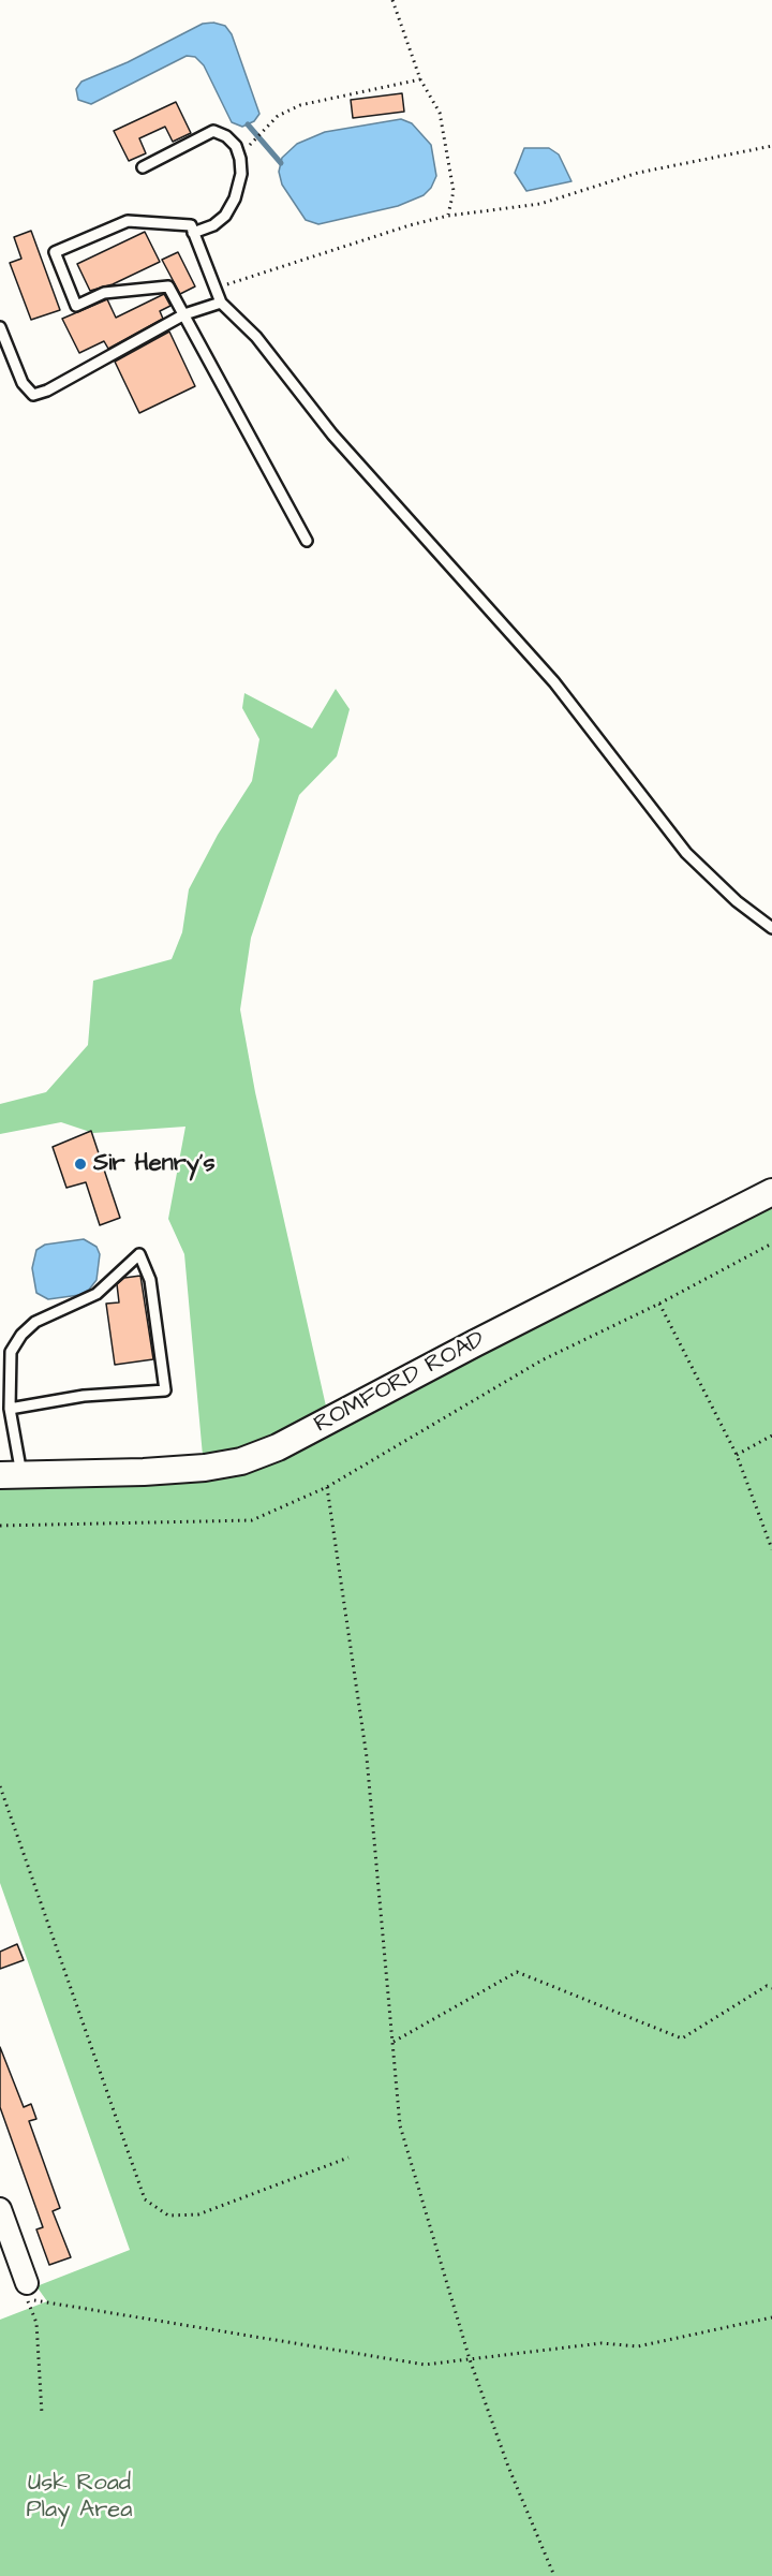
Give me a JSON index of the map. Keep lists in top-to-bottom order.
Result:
{
  "streets": {
    "street": ["ROMFORD ROAD"]
  },
  "parks": ["Usk Road Play Area"],
  "places": ["Sir Henry's"]
}
